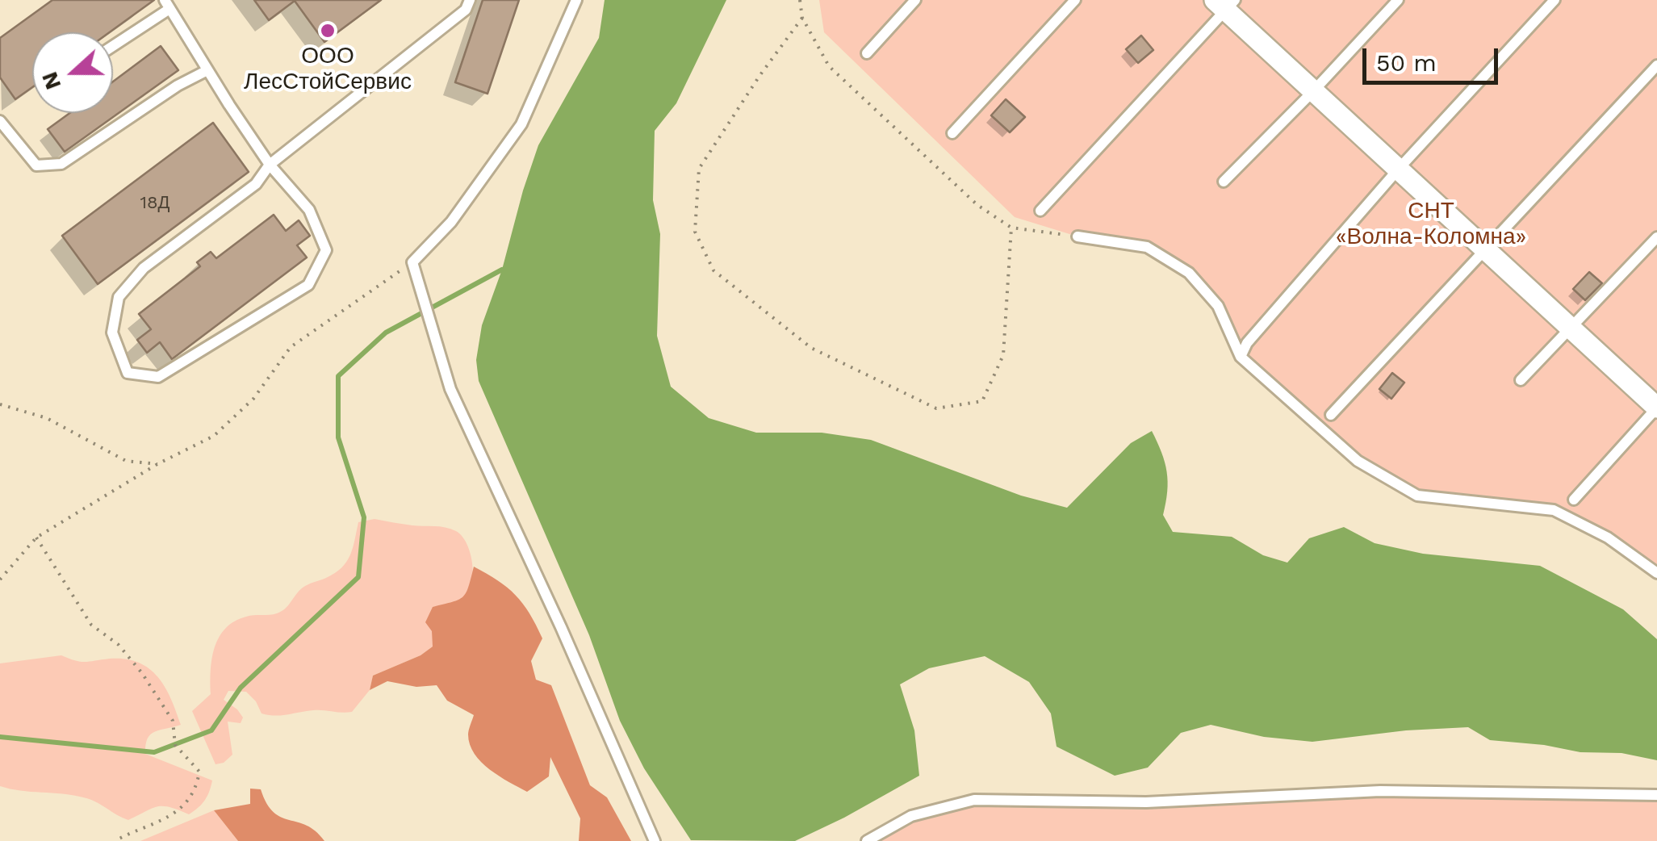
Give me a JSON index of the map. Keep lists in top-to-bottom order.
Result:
{
  "parks": ["СНТ «Волна-Коломна»"],
  "places": ["ООО ЛесСтойСервис"],
  "house_numbers": ["18Д"],
  "scale_bar": "50 m",
  "north": "left"
}
